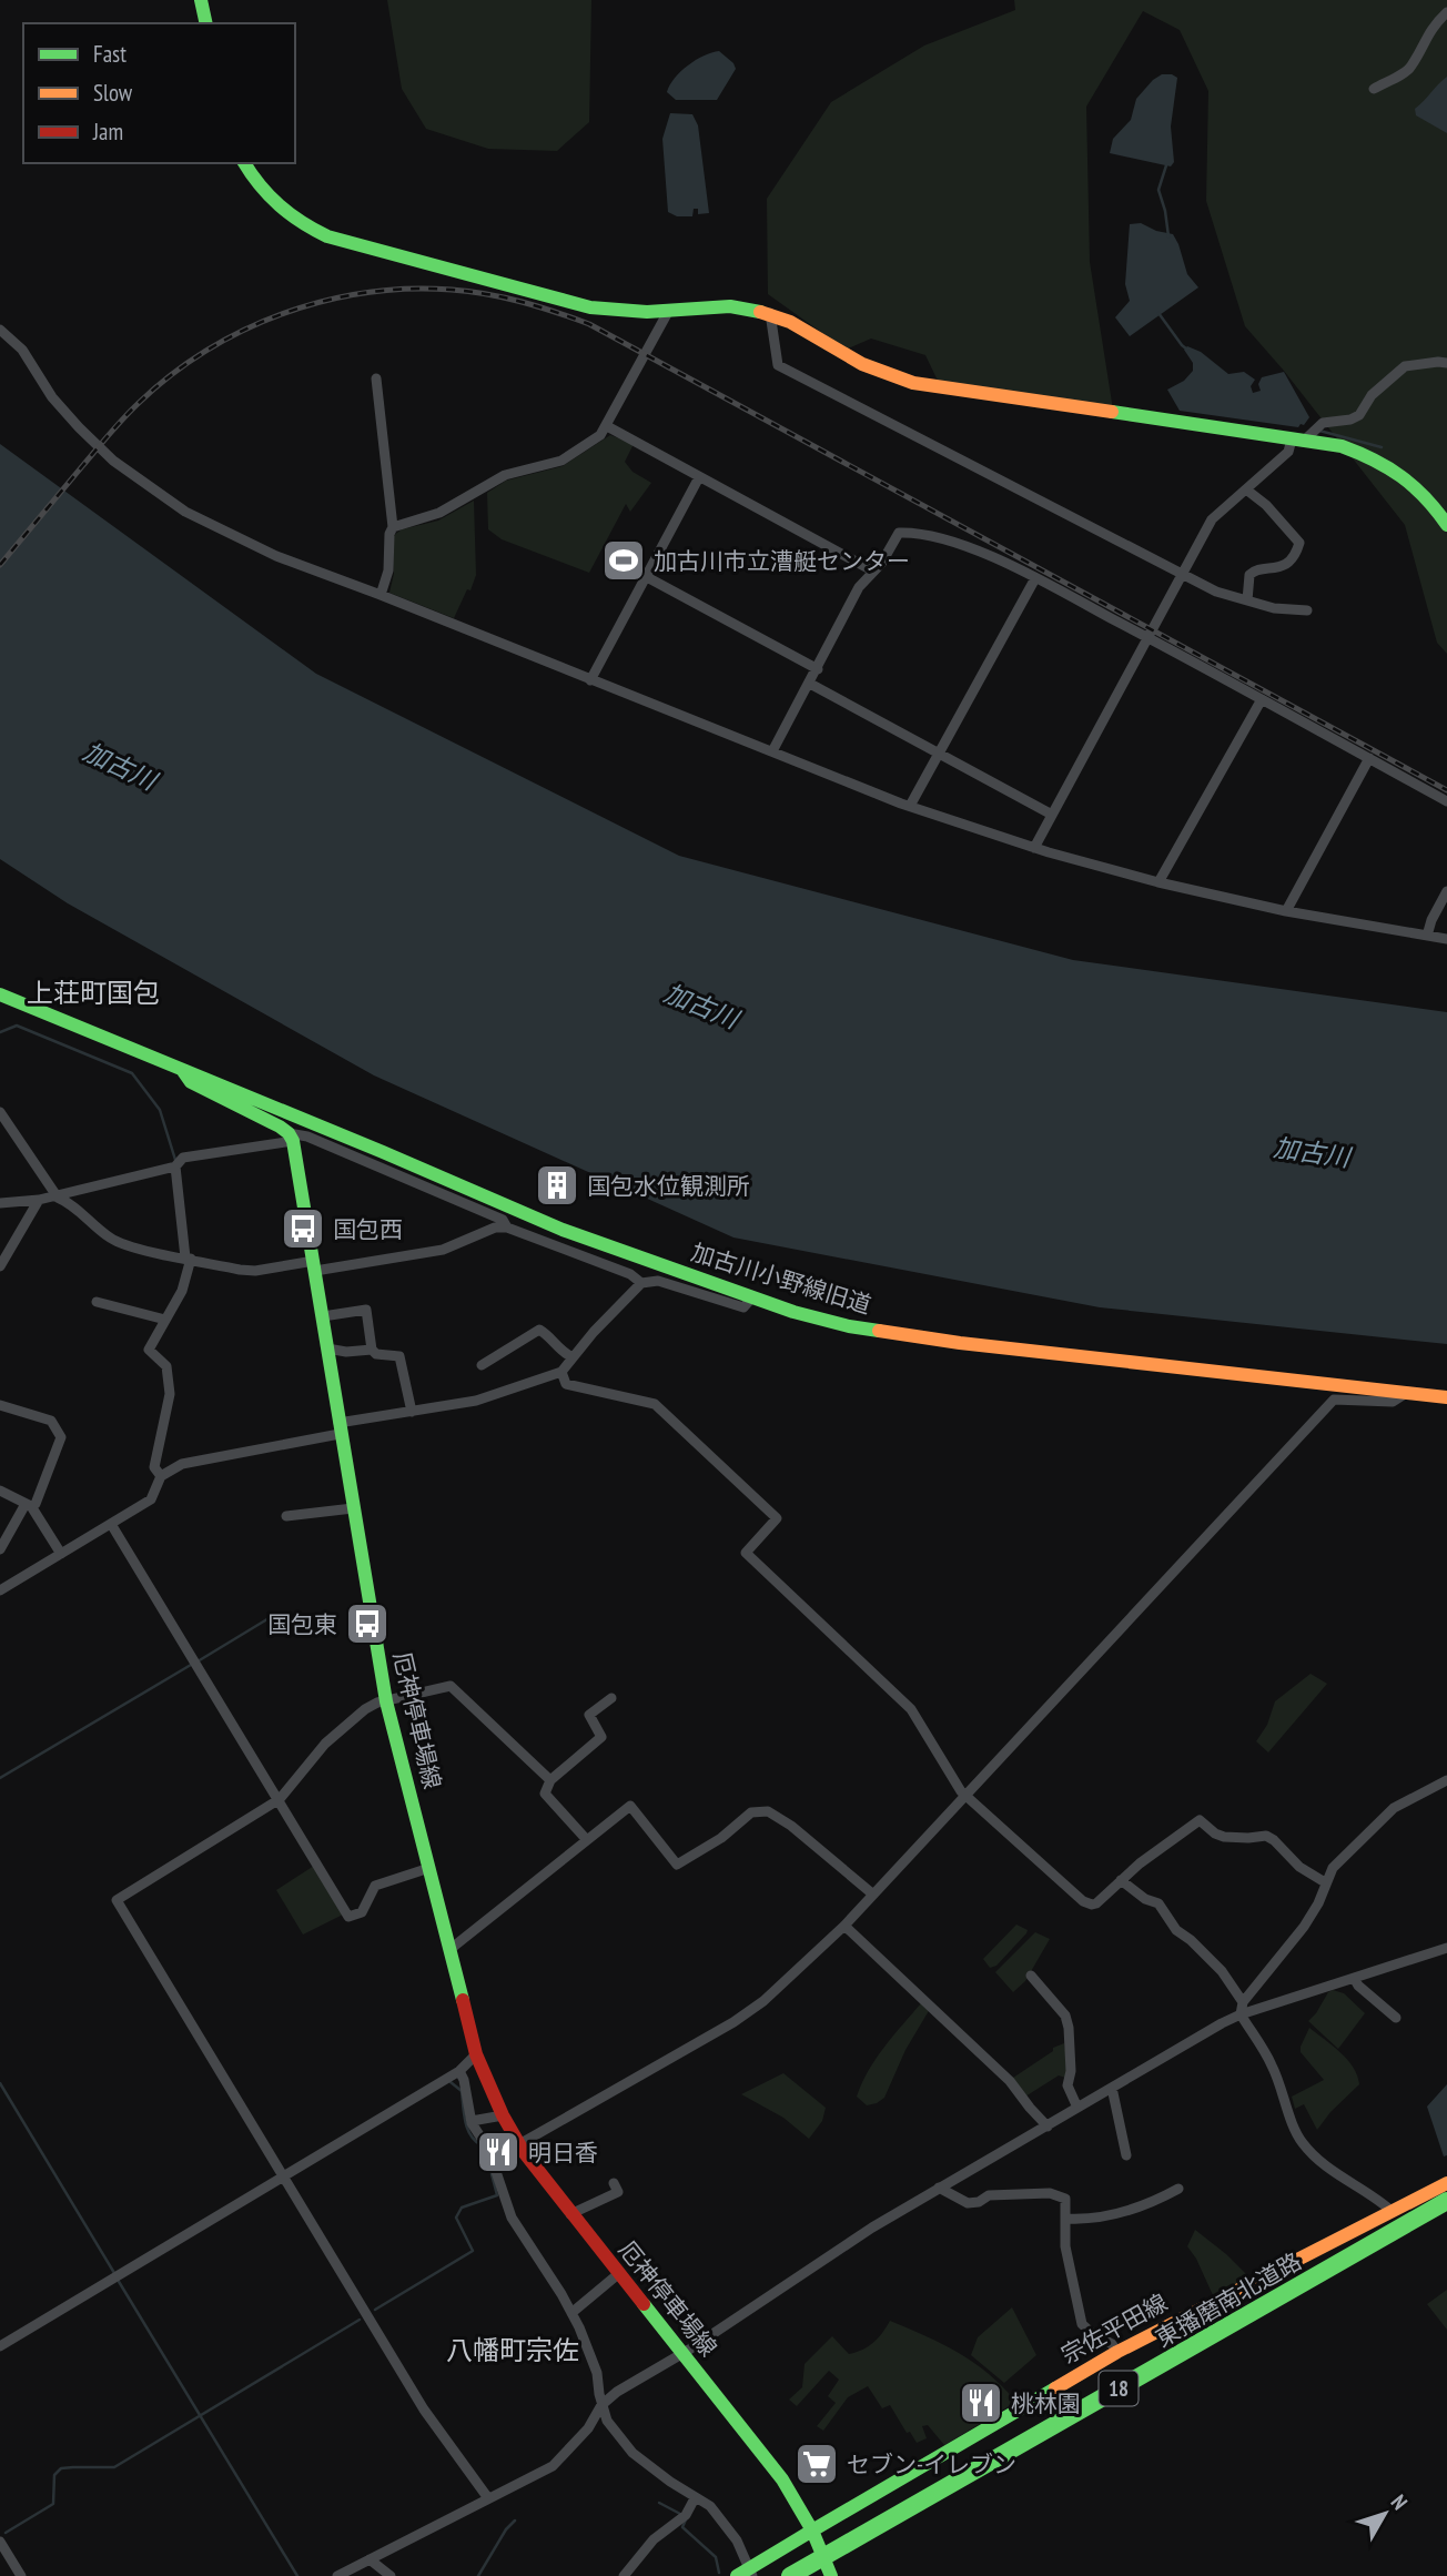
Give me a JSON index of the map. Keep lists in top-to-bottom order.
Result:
{
  "streets": {
    "main road": [
      "加古川小野線旧道",
      "厄神停車場線",
      "東播磨南北道路",
      "宗佐平田線",
      "18"
    ]
  },
  "crossings": [
    ["厄神停車場線", "宗佐平田線"]
  ],
  "districts": ["上荘町国包", "八幡町宗佐"],
  "water": ["加古川"],
  "places": {
    "sports": ["加古川市立漕艇センター"],
    "building": ["国包水位観測所"],
    "bus stop": ["国包西", "国包東"],
    "restaurant": ["明日香", "桃林園"],
    "supermarket": ["セブン-イレブン"]
  },
  "legend": ["Fast", "Slow", "Jam"],
  "north": "top right"
}
